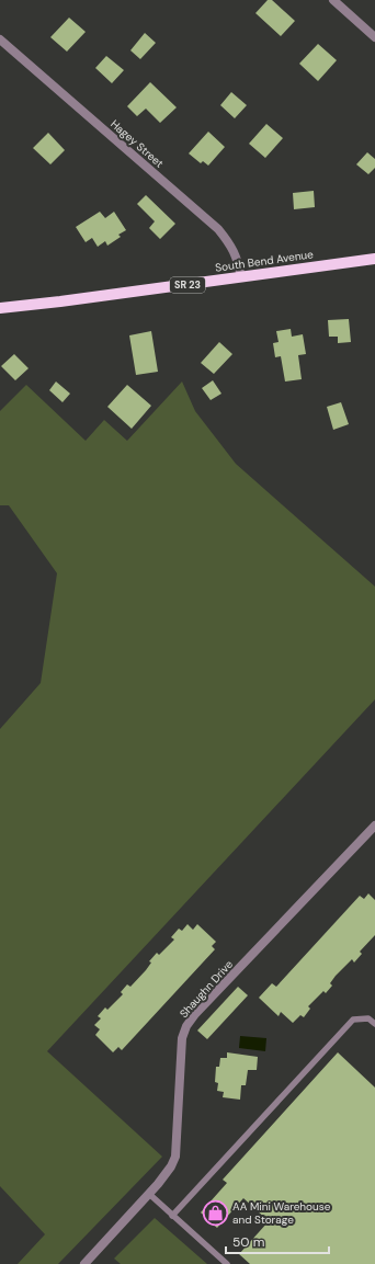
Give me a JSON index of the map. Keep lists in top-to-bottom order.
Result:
{
  "streets": {
    "main road": ["South Bend Avenue", "SR 23"],
    "street": ["Hagey Street", "Shaughn Drive"]
  },
  "crossings": [
    ["Hagey Street", "South Bend Avenue"]
  ],
  "places": {
    "shop": ["AA Mini Warehouse and Storage"]
  },
  "scale_bar": "50 m"
}
